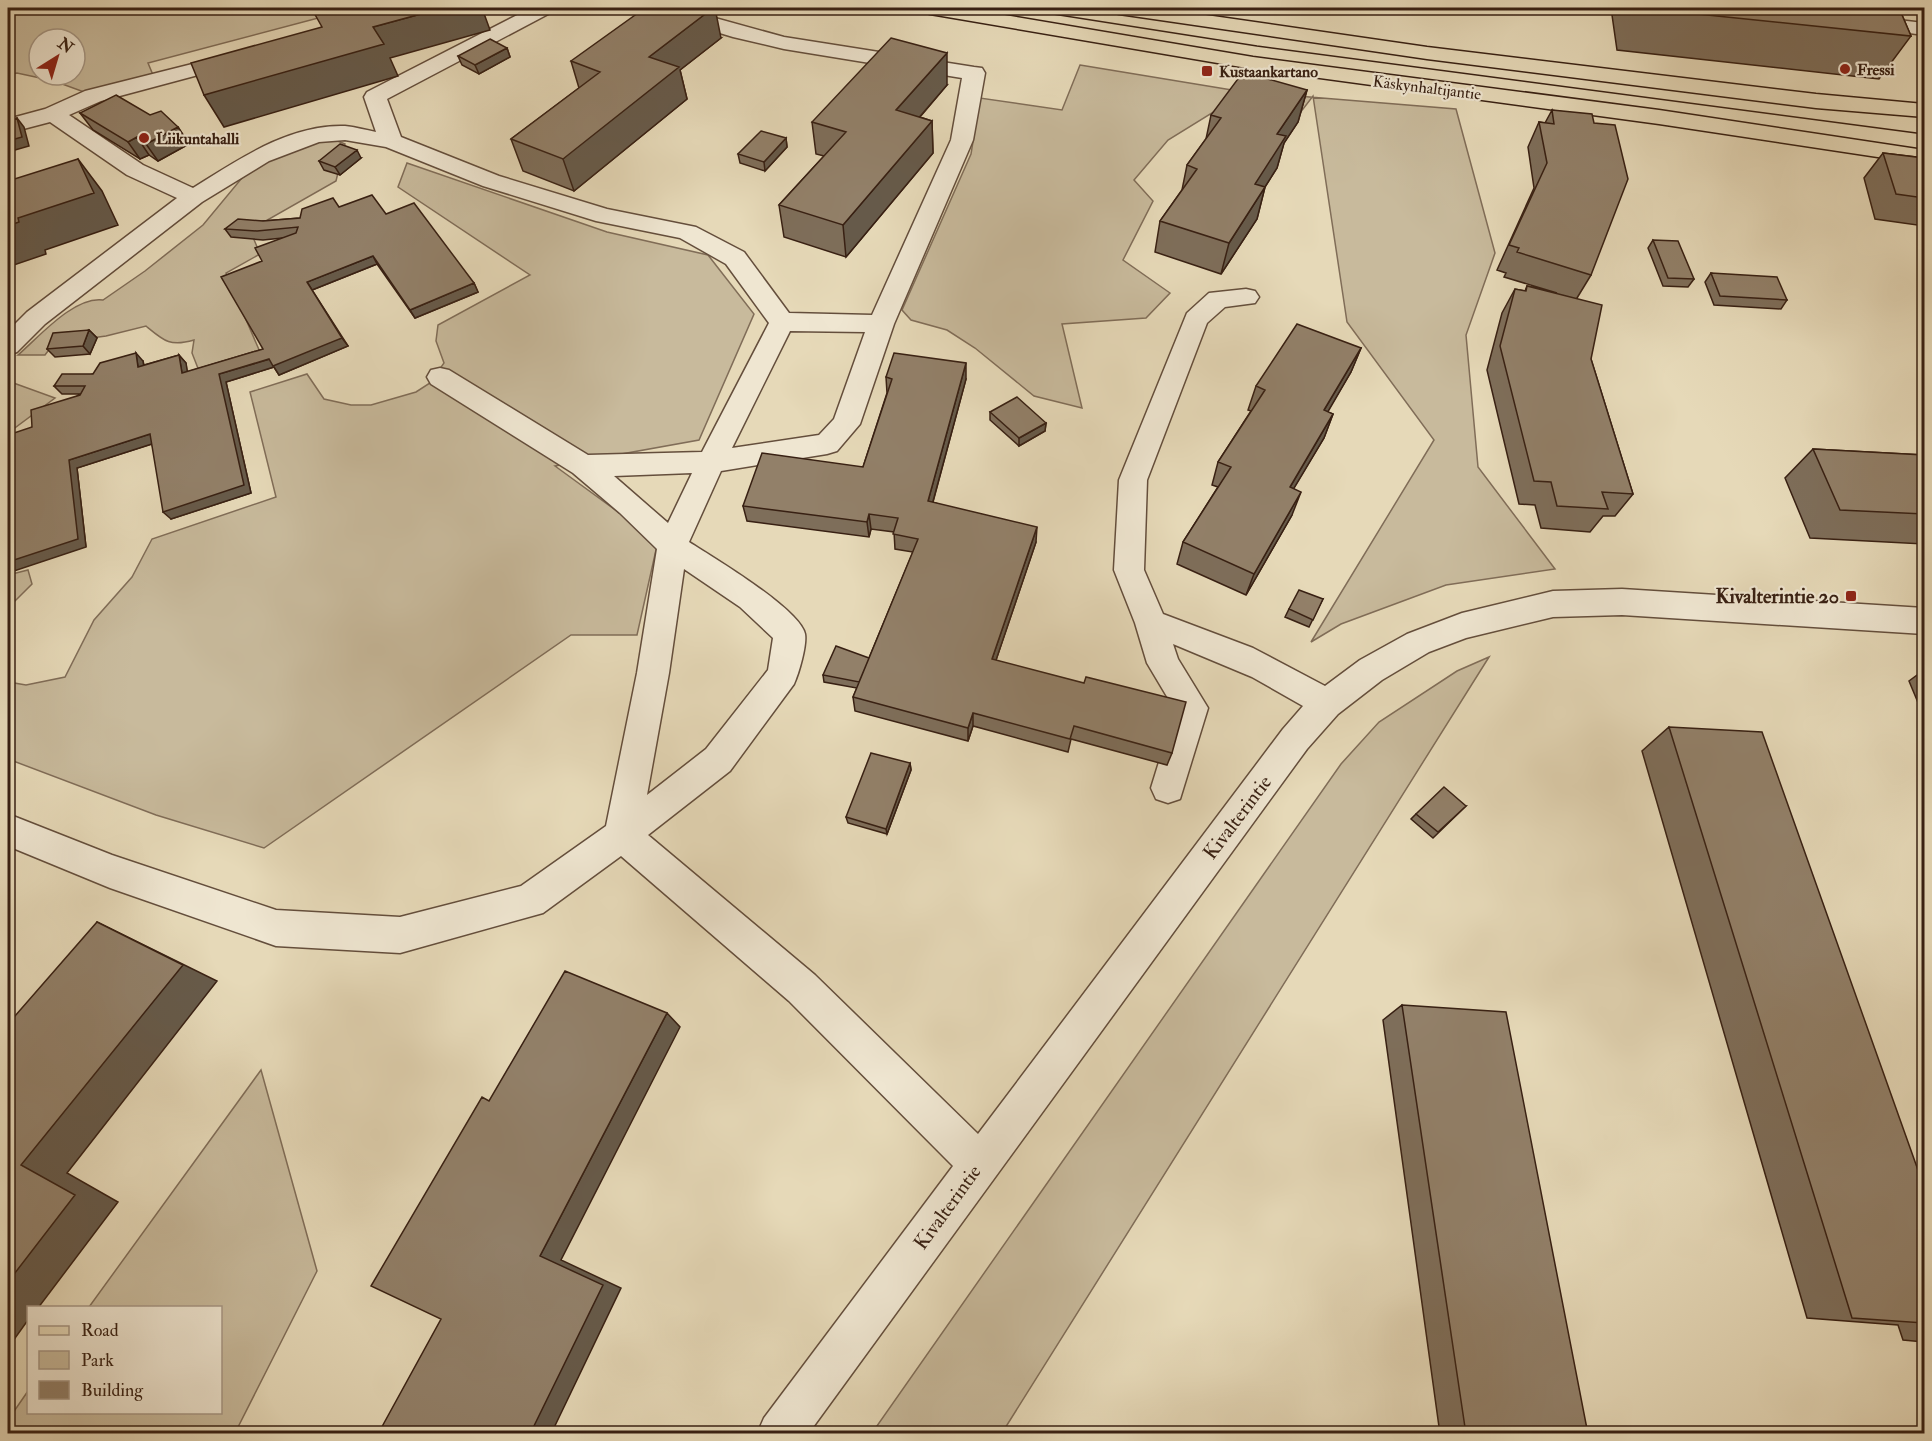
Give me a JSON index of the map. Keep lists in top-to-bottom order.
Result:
{
  "streets": {
    "main road": ["Käskynhaltijantie"],
    "street": ["Kivalterintie"]
  },
  "places": {
    "other": ["Fressi", "Liikuntahalli"],
    "transit": ["Kustaankartano", "Kivalterintie 20"]
  },
  "legend": ["Road", "Park", "Building"],
  "north": "top right"
}
